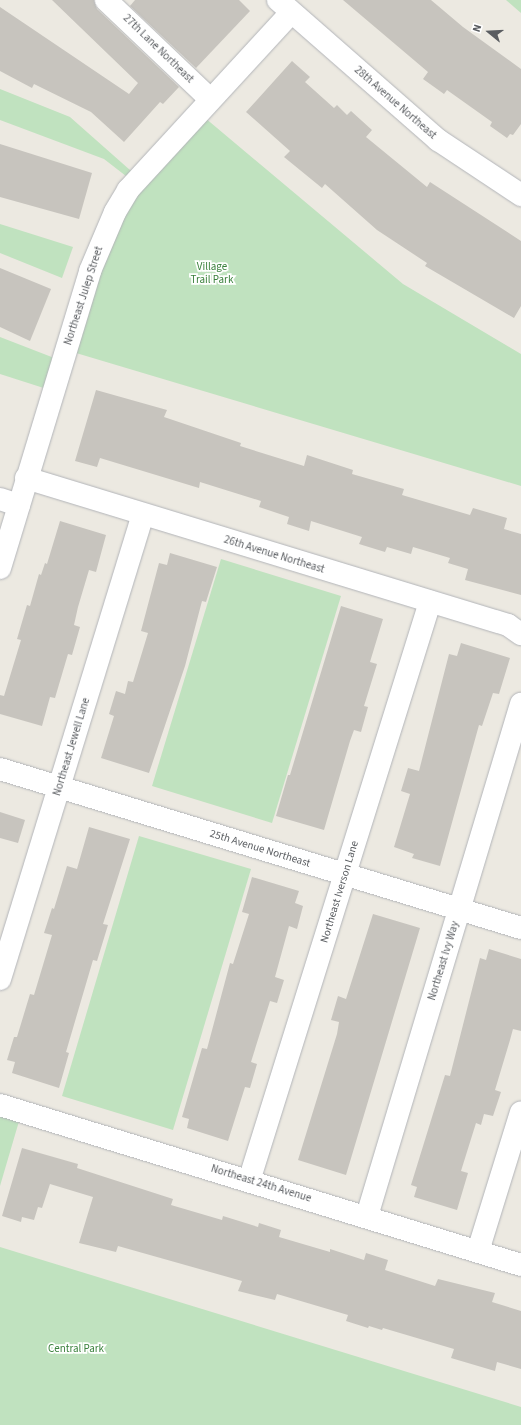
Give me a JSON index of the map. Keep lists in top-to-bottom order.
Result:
{
  "streets": {
    "street": [
      "27th Lane Northeast",
      "28th Avenue Northeast",
      "Northeast Julep Street",
      "26th Avenue Northeast",
      "Northeast Jewell Lane",
      "25th Avenue Northeast",
      "Northeast Iverson Lane",
      "Northeast Ivy Way",
      "Northeast 24th Avenue"
    ]
  },
  "crossings": [
    ["27th Lane Northeast", "Northeast Julep Street"],
    ["28th Avenue Northeast", "Northeast Julep Street"],
    ["Northeast Julep Street", "26th Avenue Northeast"],
    ["26th Avenue Northeast", "Northeast Jewell Lane"],
    ["26th Avenue Northeast", "Northeast Iverson Lane"],
    ["Northeast Jewell Lane", "25th Avenue Northeast"],
    ["25th Avenue Northeast", "Northeast Iverson Lane"],
    ["25th Avenue Northeast", "Northeast Ivy Way"],
    ["Northeast Iverson Lane", "Northeast 24th Avenue"],
    ["Northeast Ivy Way", "Northeast 24th Avenue"]
  ],
  "parks": ["Village Trail Park", "Central Park"],
  "north": "left"
}
